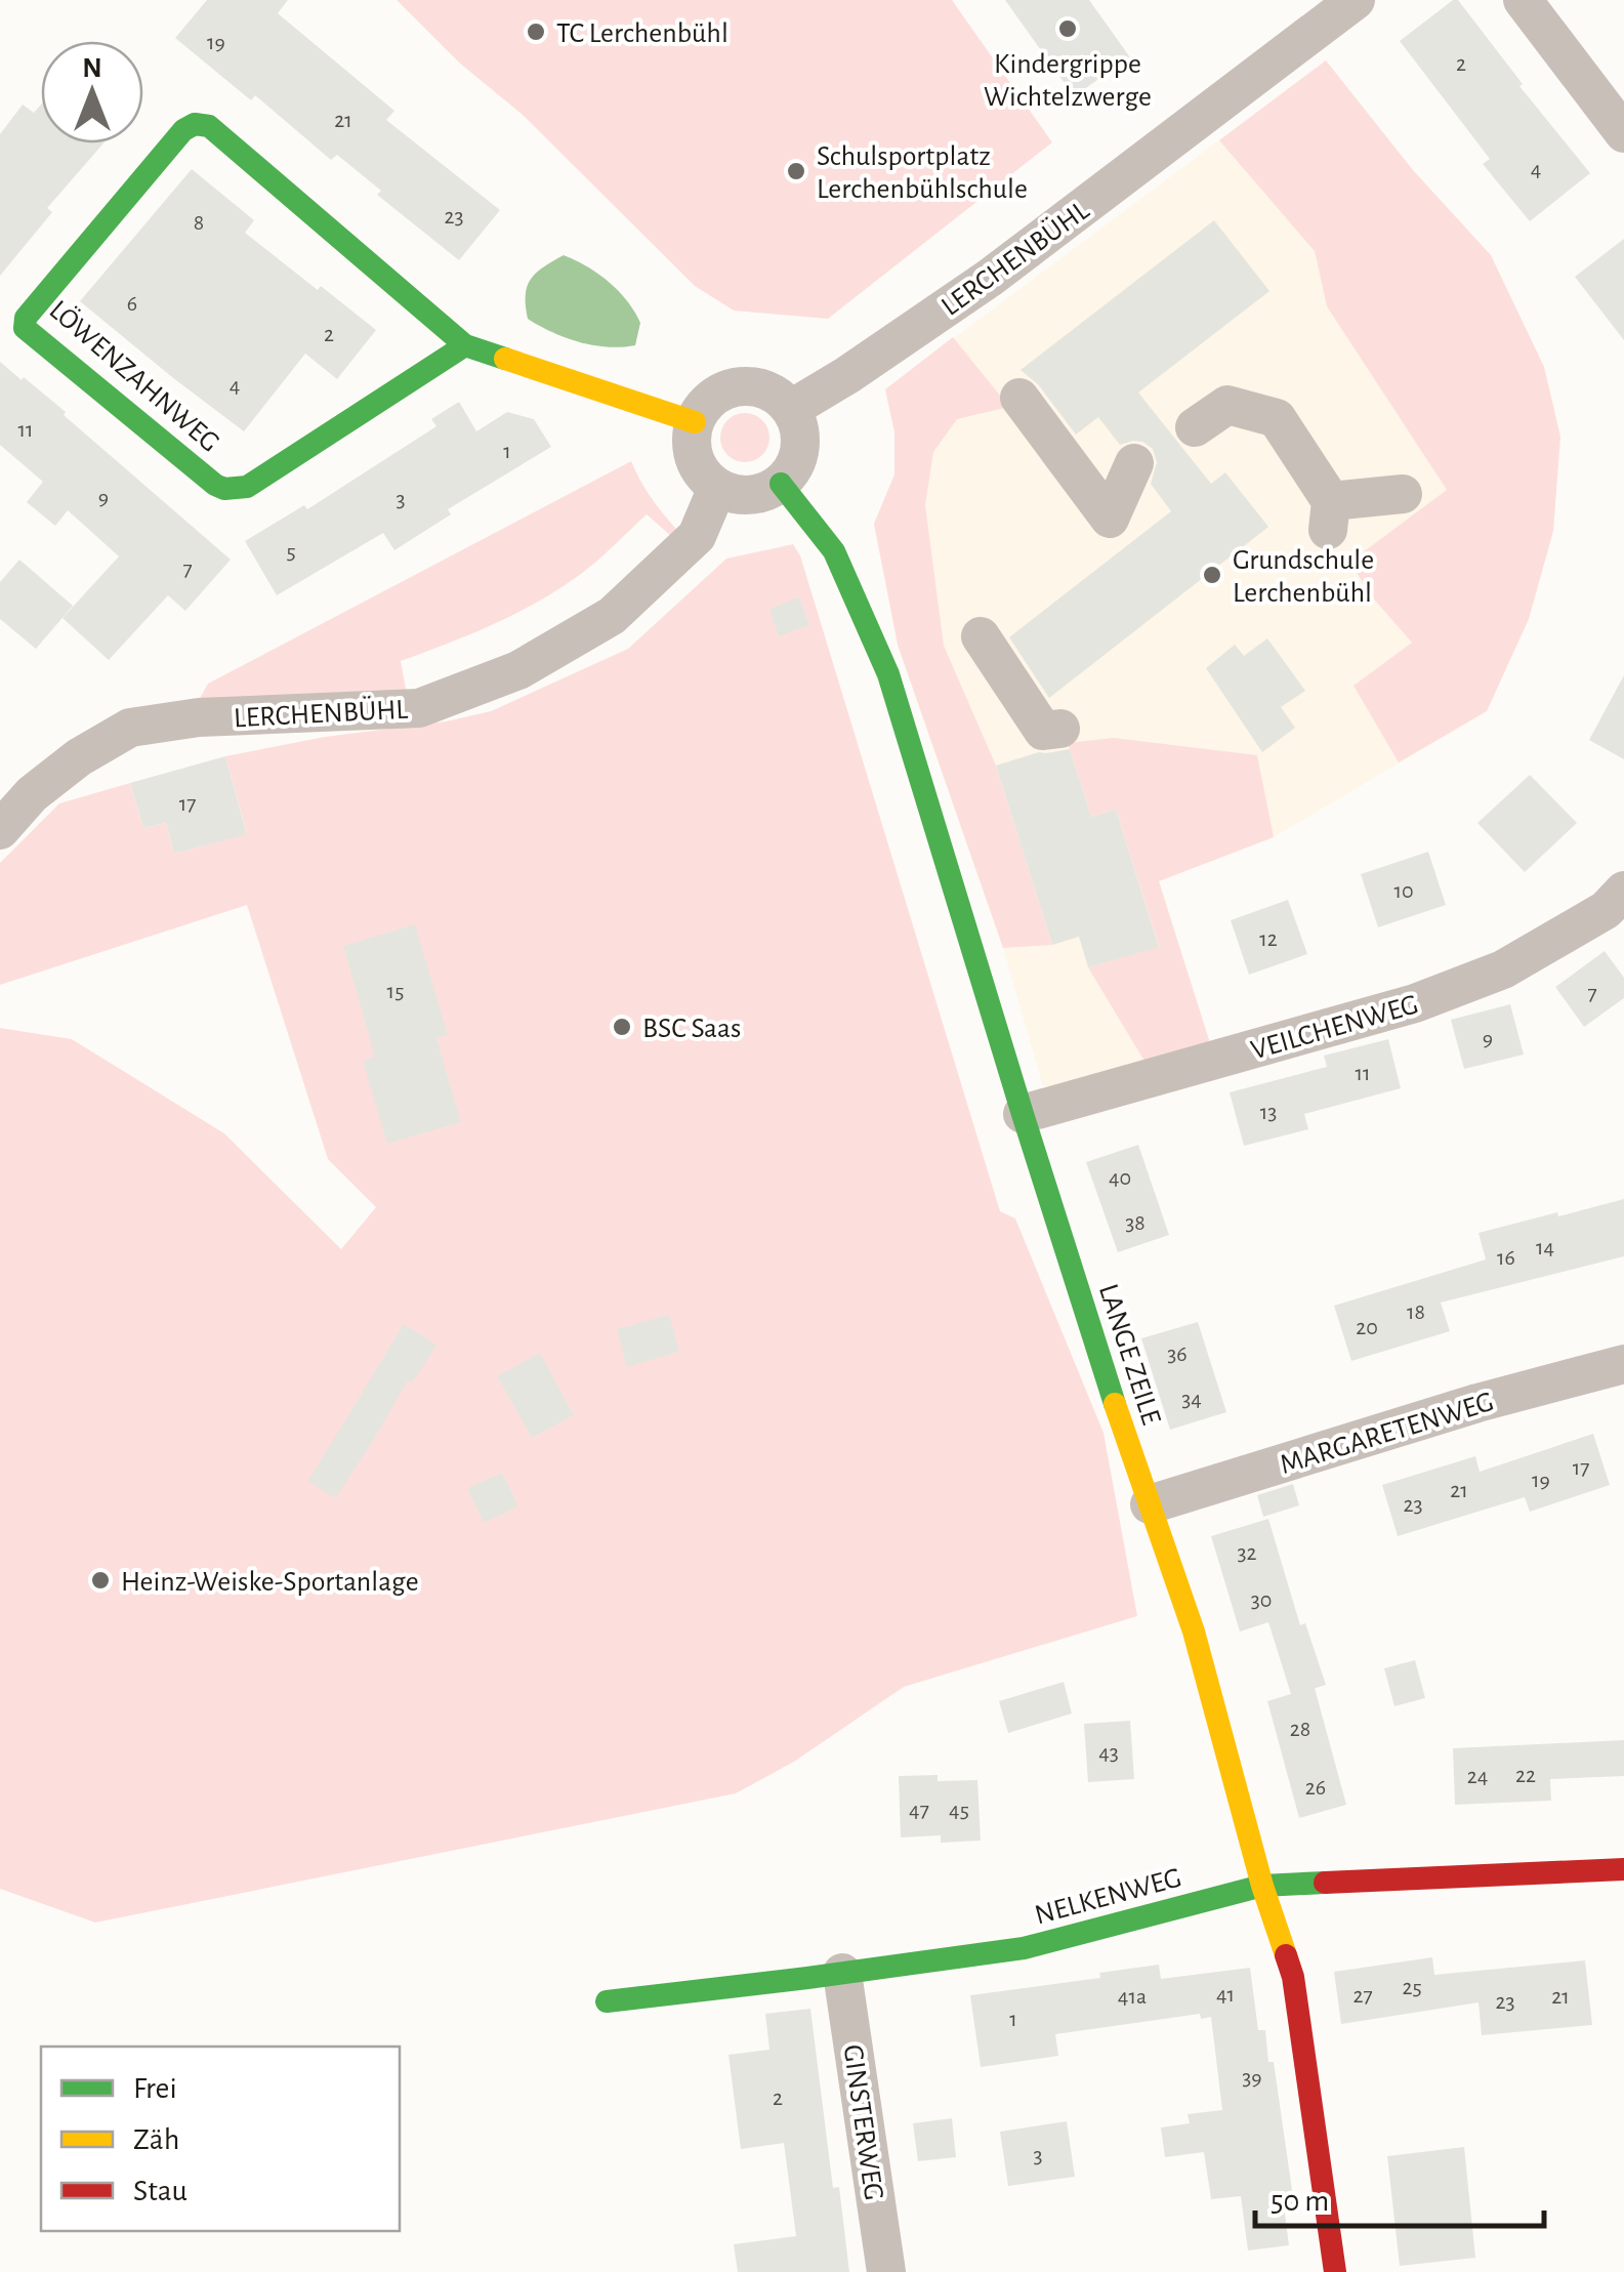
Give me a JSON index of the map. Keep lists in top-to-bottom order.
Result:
{
  "streets": {
    "street": [
      "LERCHENBÜHL",
      "LÖWENZAHNWEG",
      "VEILCHENWEG",
      "LANGE ZEILE",
      "MARGARETENWEG",
      "NELKENWEG",
      "GINSTERWEG"
    ]
  },
  "crossings": [
    ["LERCHENBÜHL", "LÖWENZAHNWEG"],
    ["LERCHENBÜHL", "LANGE ZEILE"],
    ["LÖWENZAHNWEG", "LANGE ZEILE"],
    ["VEILCHENWEG", "LANGE ZEILE"],
    ["LANGE ZEILE", "MARGARETENWEG"],
    ["LANGE ZEILE", "NELKENWEG"],
    ["NELKENWEG", "GINSTERWEG"]
  ],
  "places": [
    "Kindergrippe Wichtelzwerge",
    "TC Lerchenbühl",
    "Schulsportplatz Lerchenbühlschule",
    "Grundschule Lerchenbühl",
    "BSC Saas",
    "Heinz-Weiske-Sportanlage"
  ],
  "house_numbers": [
    "19",
    "2",
    "21",
    "4",
    "23",
    "8",
    "6",
    "2",
    "4",
    "11",
    "1",
    "9",
    "3",
    "5",
    "7",
    "17",
    "10",
    "12",
    "15",
    "7",
    "9",
    "11",
    "13",
    "40",
    "38",
    "14",
    "16",
    "18",
    "20",
    "36",
    "34",
    "17",
    "19",
    "21",
    "23",
    "32",
    "30",
    "28",
    "43",
    "22",
    "24",
    "26",
    "47",
    "45",
    "25",
    "41",
    "27",
    "41a",
    "21",
    "23",
    "1",
    "39",
    "2",
    "3"
  ],
  "legend": ["Frei", "Zäh", "Stau"],
  "scale_bar": "50 m",
  "north": "top"
}
